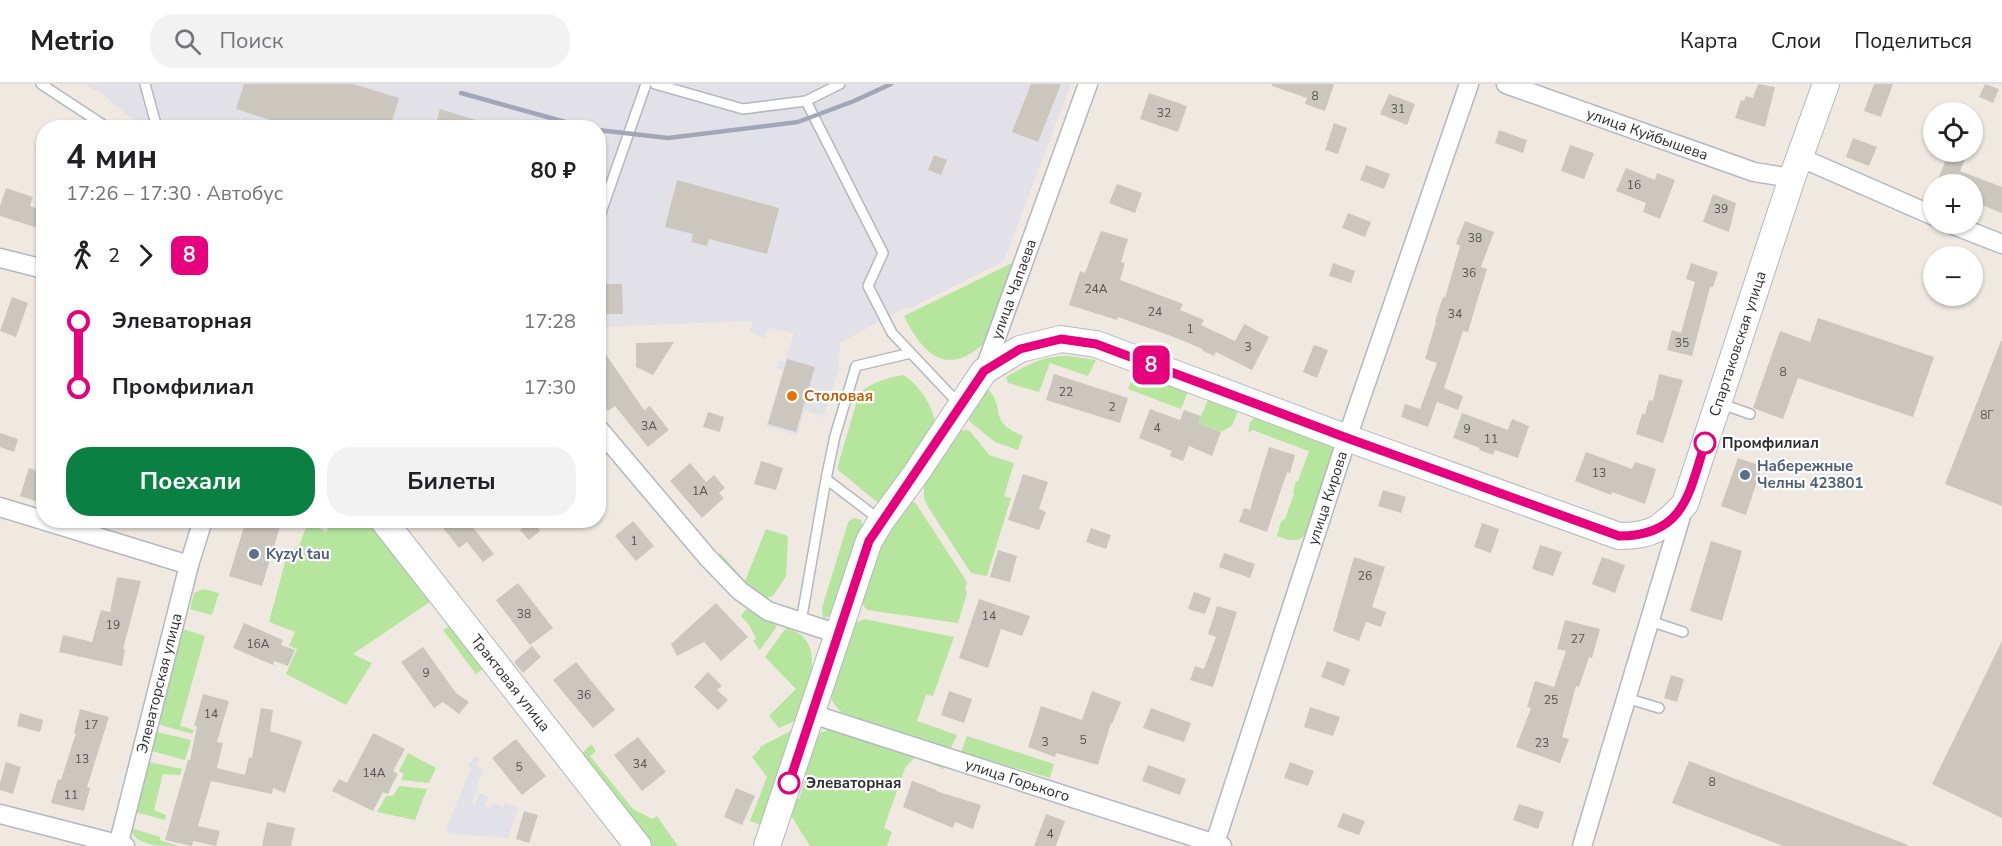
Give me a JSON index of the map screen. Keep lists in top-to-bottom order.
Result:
{
  "streets": {
    "street": [
      "улица Куйбышева",
      "улица Чапаева",
      "Спартаковская улица",
      "улица Кирова",
      "Элеваторская улица",
      "Трактовая улица",
      "улица Горького"
    ]
  },
  "crossings": [
    ["улица Куйбышева", "Спартаковская улица"],
    ["улица Чапаева", "улица Горького"],
    ["улица Кирова", "улица Горького"]
  ],
  "places": [
    "Столовая",
    "Промфилиал",
    "Набережные Челны 423801",
    "Kyzyl tau",
    "Элеваторная"
  ],
  "lines": ["bus line 8"],
  "house_numbers": [
    "8",
    "31",
    "32",
    "16",
    "39",
    "38",
    "36",
    "24А",
    "24",
    "34",
    "1",
    "35",
    "3",
    "8",
    "22",
    "2",
    "8Г",
    "3А",
    "4",
    "9",
    "11",
    "13",
    "1А",
    "1",
    "26",
    "38",
    "14",
    "19",
    "27",
    "16А",
    "9",
    "36",
    "25",
    "14",
    "17",
    "5",
    "3",
    "23",
    "13",
    "34",
    "5",
    "14А",
    "8",
    "11",
    "4"
  ],
  "page": {
    "header": "Metrio",
    "search": "Поиск",
    "nav": ["Карта", "Слои", "Поделиться"],
    "on_map": "8",
    "map_buttons": ["+", "−"],
    "heading": ["4 мин", "17:26 – 17:30 · Автобус", "80 ₽"],
    "legs": ["2", "8"],
    "list": [
      {
        "name": "Элеваторная",
        "value": "17:28"
      },
      {
        "name": "Промфилиал",
        "value": "17:30"
      }
    ],
    "buttons": ["Поехали", "Билеты"]
  }
}
